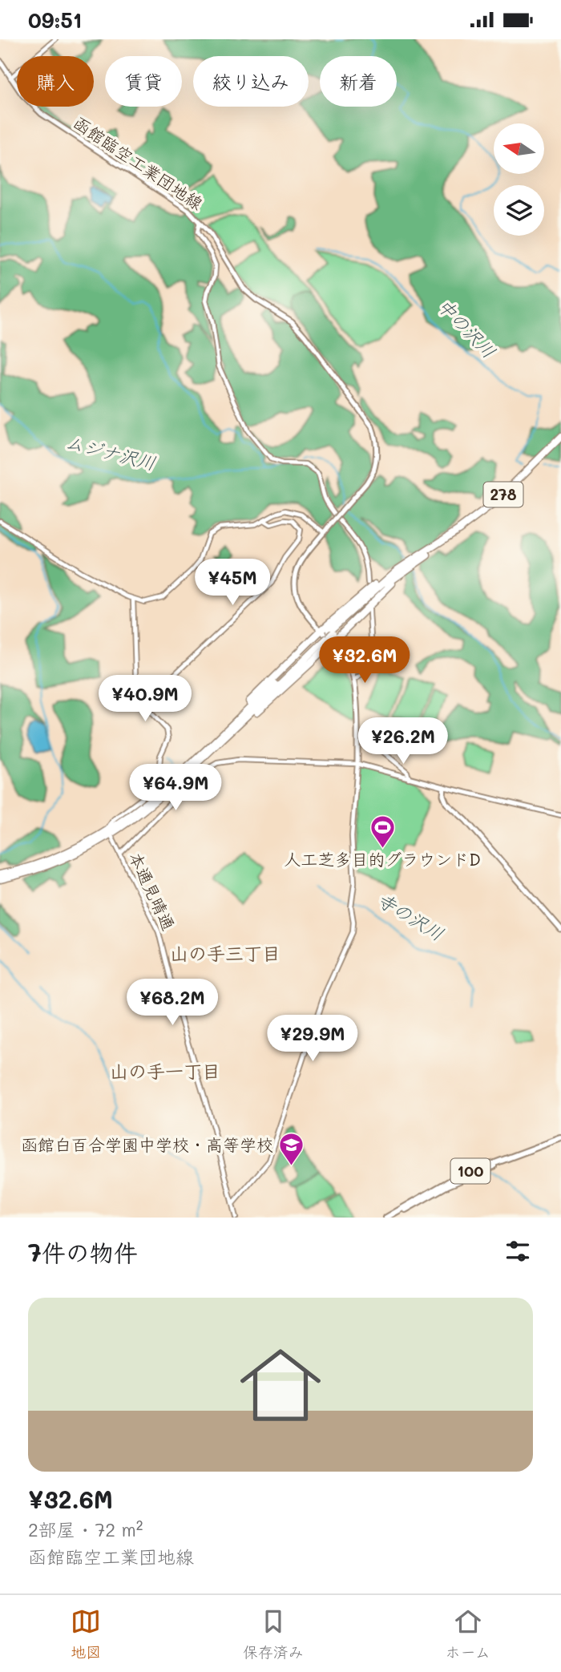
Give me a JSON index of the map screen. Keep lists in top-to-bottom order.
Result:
{
  "streets": {
    "highway": ["278"],
    "main road": ["函館臨空工業団地線", "100"],
    "street": ["本通見晴通"]
  },
  "districts": ["山の手三丁目", "山の手一丁目"],
  "water": ["中の沢川", "ムジナ沢川", "寺の沢川"],
  "places": {
    "sports": ["人工芝多目的グラウンドD"],
    "school or university": ["函館白百合学園中学校・高等学校"]
  },
  "north": "left",
  "page": {
    "status": "09:51",
    "chip": [
      "購入",
      "賃貸",
      "絞り込み",
      "新着"
    ],
    "price": [
      "¥45M",
      "¥32.6M",
      "¥40.9M",
      "¥26.2M",
      "¥64.9M",
      "¥68.2M",
      "¥29.9M"
    ],
    "heading": "7件の物件",
    "list": [
      {
        "name": "¥32.6M",
        "note": "2部屋 · 72 m² · 函館臨空工業団地線"
      }
    ],
    "tabs": ["地図", "保存済み", "ホーム"]
  }
}
